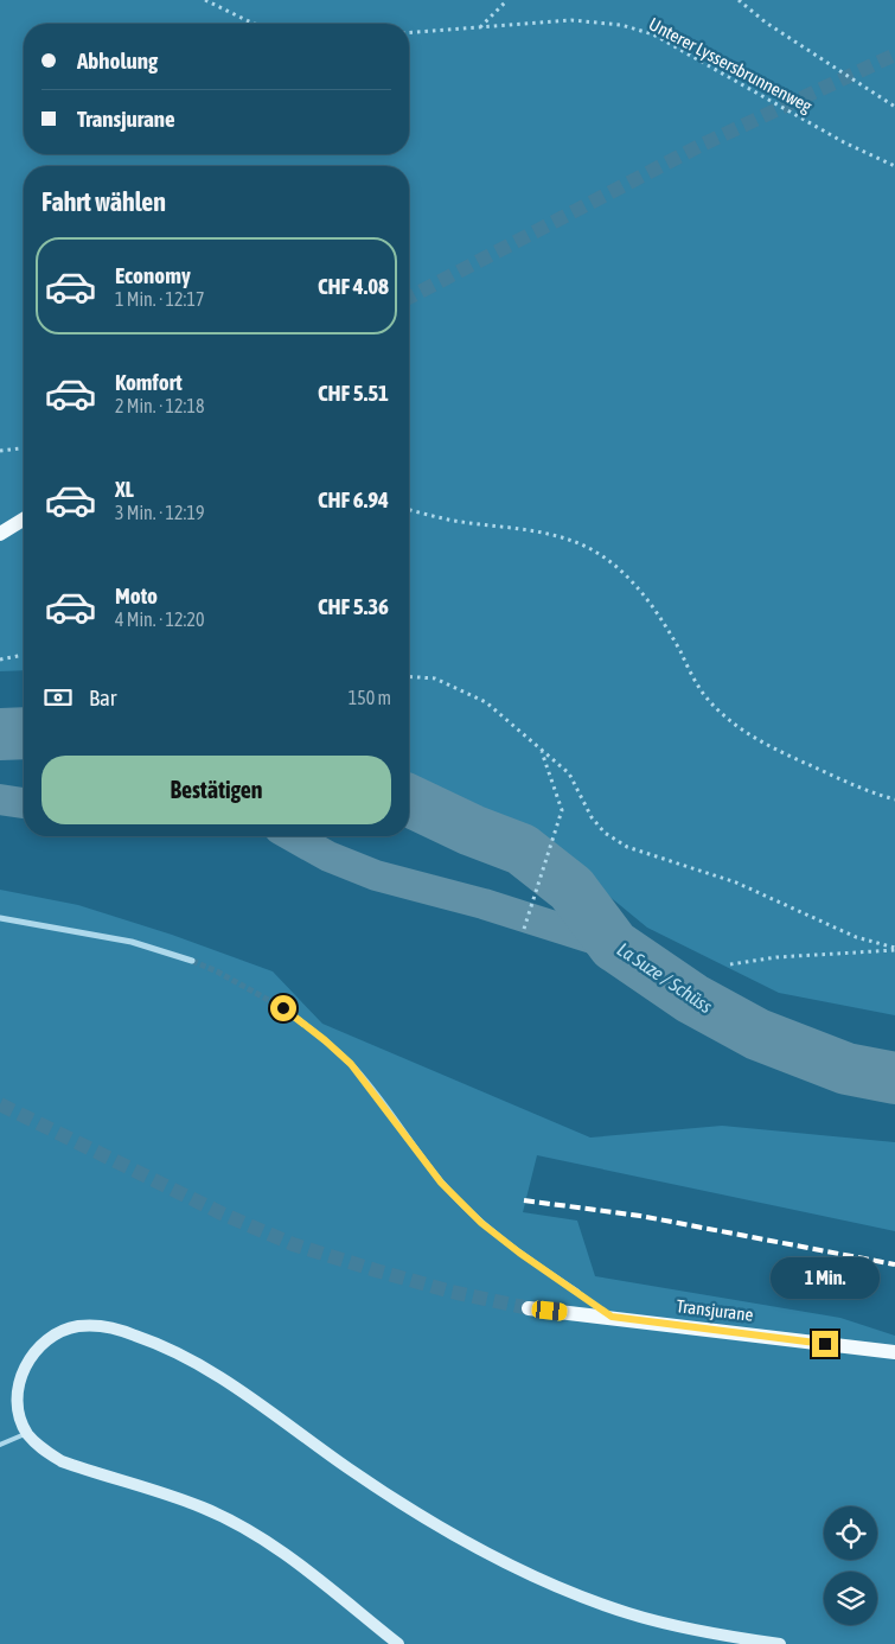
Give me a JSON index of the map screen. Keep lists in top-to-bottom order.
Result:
{
  "streets": {
    "main road": ["Transjurane"],
    "path": ["Unterer Lyssersbrunnenweg"]
  },
  "water": ["La Suze / Schüss"],
  "page": {
    "banner": ["Abholung", "Transjurane"],
    "heading": "Fahrt wählen",
    "list": [
      {
        "name": "Economy",
        "note": "1 Min. · 12:17",
        "value": "CHF 4.08"
      },
      {
        "name": "Komfort",
        "note": "2 Min. · 12:18",
        "value": "CHF 5.51"
      },
      {
        "name": "XL",
        "note": "3 Min. · 12:19",
        "value": "CHF 6.94"
      },
      {
        "name": "Moto",
        "note": "4 Min. · 12:20",
        "value": "CHF 5.36"
      }
    ],
    "pay": ["Bar", "150 m"],
    "buttons": "Bestätigen",
    "bubble": "1 Min."
  }
}
